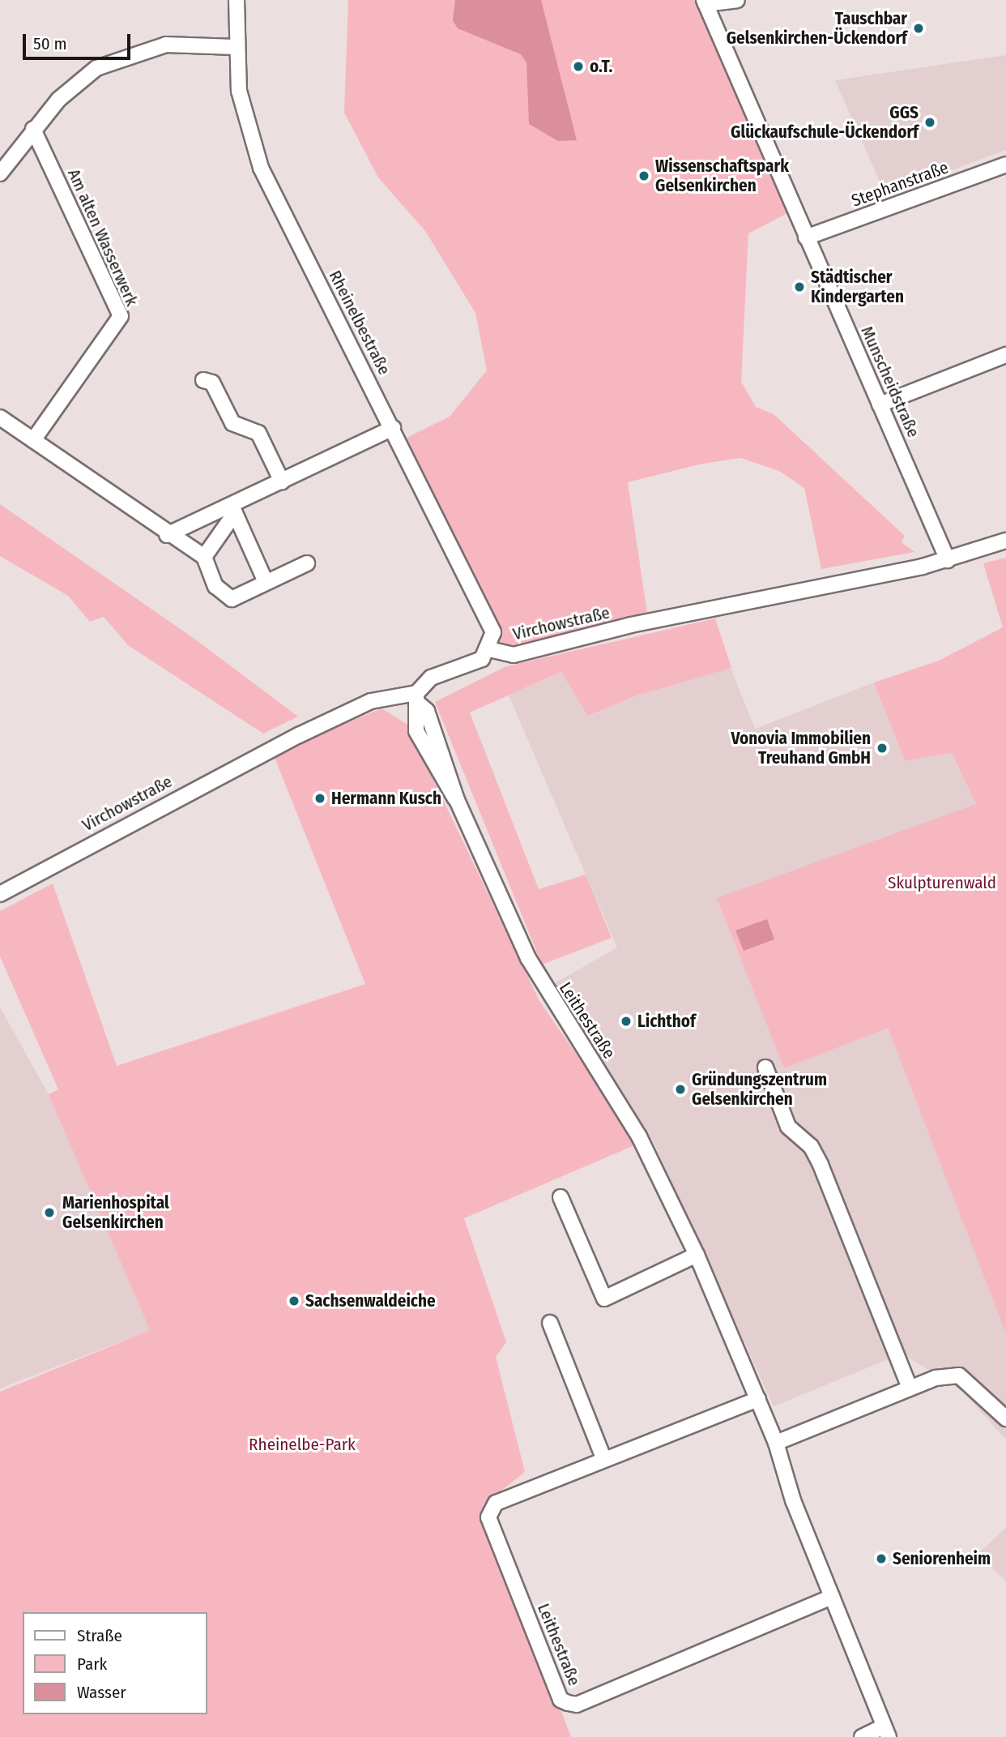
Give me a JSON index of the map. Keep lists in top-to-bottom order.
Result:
{
  "streets": {
    "street": [
      "Stephanstraße",
      "Am alten Wasserwerk",
      "Rheinelbestraße",
      "Munscheidstraße",
      "Virchowstraße",
      "Leithestraße"
    ]
  },
  "crossings": [
    ["Stephanstraße", "Munscheidstraße"],
    ["Rheinelbestraße", "Virchowstraße"],
    ["Munscheidstraße", "Virchowstraße"],
    ["Virchowstraße", "Leithestraße"]
  ],
  "parks": ["Skulpturenwald", "Rheinelbe-Park"],
  "places": [
    "Tauschbar Gelsenkirchen-Ückendorf",
    "o.T.",
    "GGS Glückaufschule-Ückendorf",
    "Wissenschaftspark Gelsenkirchen",
    "Städtischer Kindergarten",
    "Vonovia Immobilien Treuhand GmbH",
    "Hermann Kusch",
    "Lichthof",
    "Gründungszentrum Gelsenkirchen",
    "Marienhospital Gelsenkirchen",
    "Sachsenwaldeiche",
    "Seniorenheim"
  ],
  "legend": ["Straße", "Park", "Wasser"],
  "scale_bar": "50 m"
}
